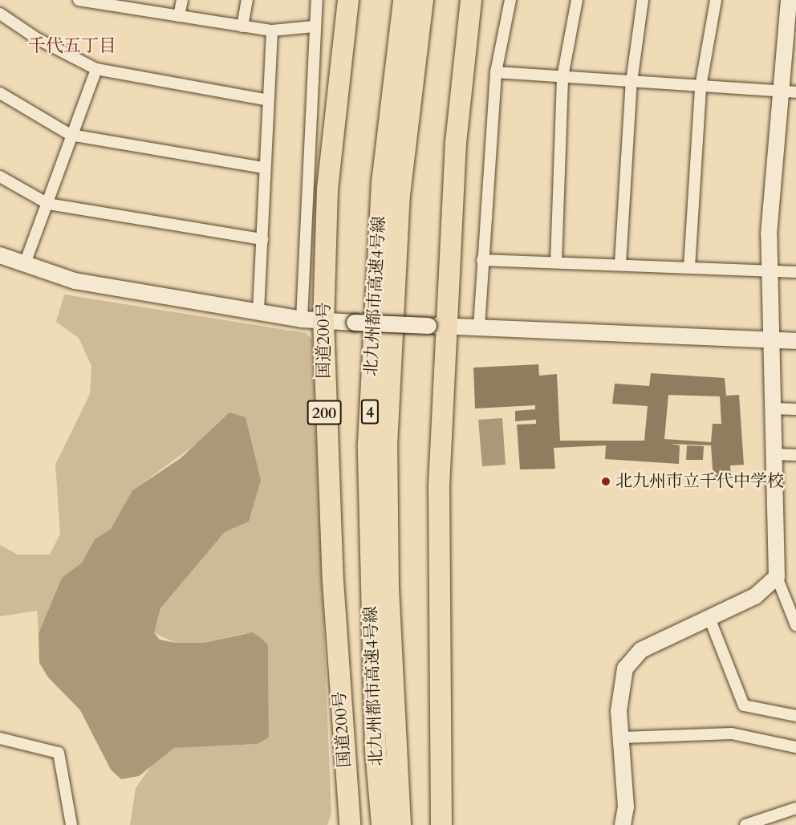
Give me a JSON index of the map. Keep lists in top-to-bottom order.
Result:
{
  "streets": {
    "highway": [
      "北九州都市高速4号線",
      "国道200号",
      "4",
      "200"
    ]
  },
  "districts": ["千代五丁目"],
  "places": ["北九州市立千代中学校"]
}
